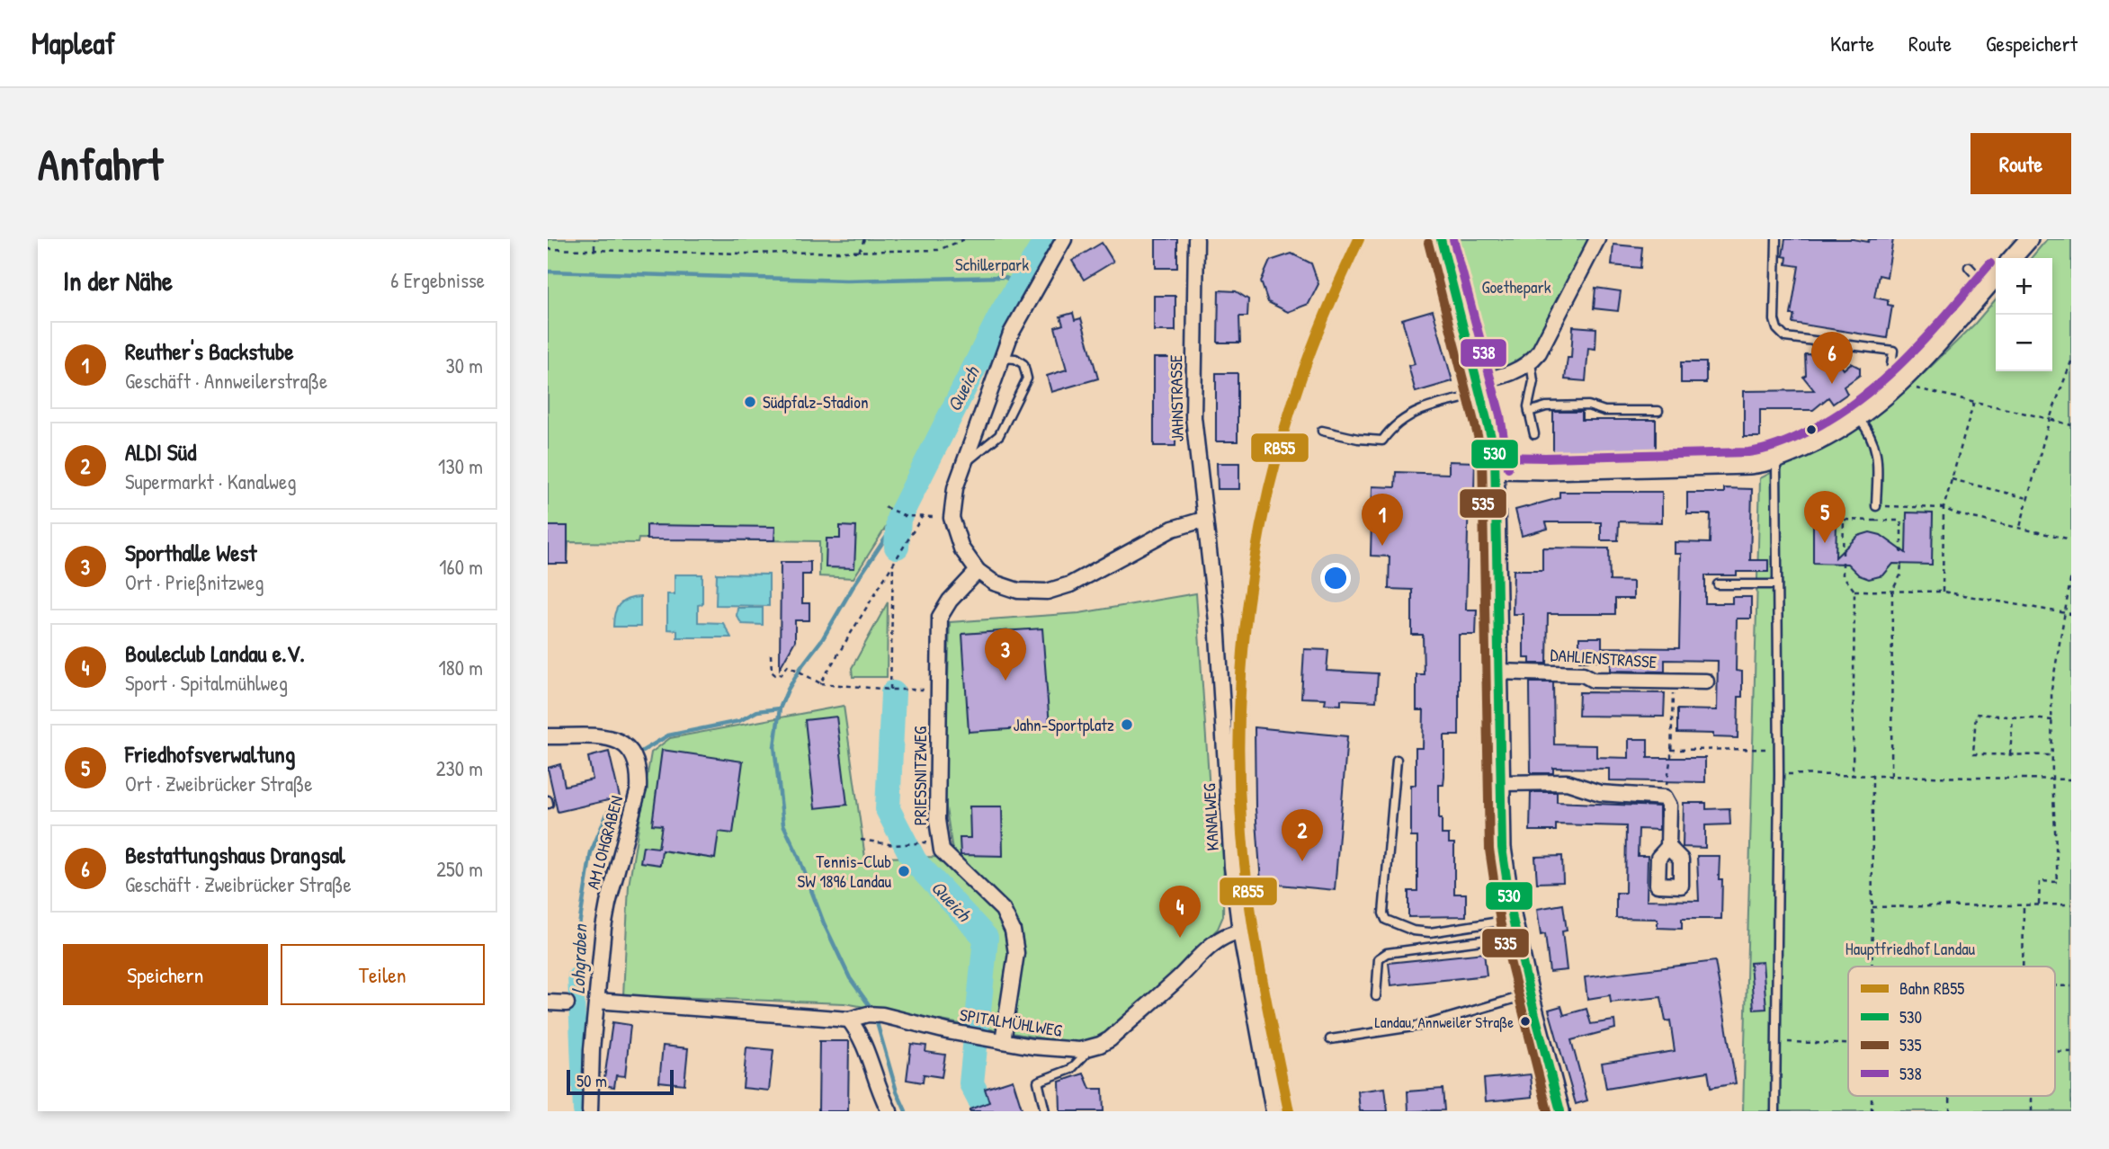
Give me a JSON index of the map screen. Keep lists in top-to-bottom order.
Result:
{
  "streets": {
    "street": [
      "JAHNSTRASSE",
      "DAHLIENSTRASSE",
      "PRIESSNITZWEG",
      "KANALWEG",
      "AM LOHGRABEN",
      "SPITALMÜHLWEG"
    ]
  },
  "crossings": [
    ["JAHNSTRASSE", "KANALWEG"],
    ["PRIESSNITZWEG", "SPITALMÜHLWEG"],
    ["AM LOHGRABEN", "SPITALMÜHLWEG"]
  ],
  "water": ["Queich", "Lohgraben"],
  "parks": ["Schillerpark", "Goethepark", "Hauptfriedhof Landau"],
  "places": [
    "Südpfalz-Stadion",
    "Jahn-Sportplatz",
    "Tennis-Club SW 1896 Landau",
    "Landau, Annweiler Straße"
  ],
  "lines": [
    "rail line RB55",
    "transit line 530",
    "transit line 538",
    "transit line 535"
  ],
  "legend": [
    "Bahn RB55",
    "530",
    "535",
    "538"
  ],
  "scale_bar": "50 m",
  "page": {
    "header": "Mapleaf",
    "nav": ["Karte", "Route", "Gespeichert"],
    "buttons": [
      "Route",
      ["Speichern", "Teilen"]
    ],
    "title": "Anfahrt",
    "heading": ["In der Nähe", "6 Ergebnisse"],
    "map_buttons": ["+", "−"],
    "list": [
      {
        "mark": "1",
        "name": "Reuther's Backstube",
        "note": "Geschäft · Annweilerstraße",
        "value": "30 m"
      },
      {
        "mark": "2",
        "name": "ALDI Süd",
        "note": "Supermarkt · Kanalweg",
        "value": "130 m"
      },
      {
        "mark": "3",
        "name": "Sporthalle West",
        "note": "Ort · Prießnitzweg",
        "value": "160 m"
      },
      {
        "mark": "4",
        "name": "Bouleclub Landau e.V.",
        "note": "Sport · Spitalmühlweg",
        "value": "180 m"
      },
      {
        "mark": "5",
        "name": "Friedhofsverwaltung",
        "note": "Ort · Zweibrücker Straße",
        "value": "230 m"
      },
      {
        "mark": "6",
        "name": "Bestattungshaus Drangsal",
        "note": "Geschäft · Zweibrücker Straße",
        "value": "250 m"
      }
    ],
    "pins": [
      "6",
      "5",
      "1",
      "3",
      "2",
      "4"
    ],
    "scale": "50 m"
  }
}
